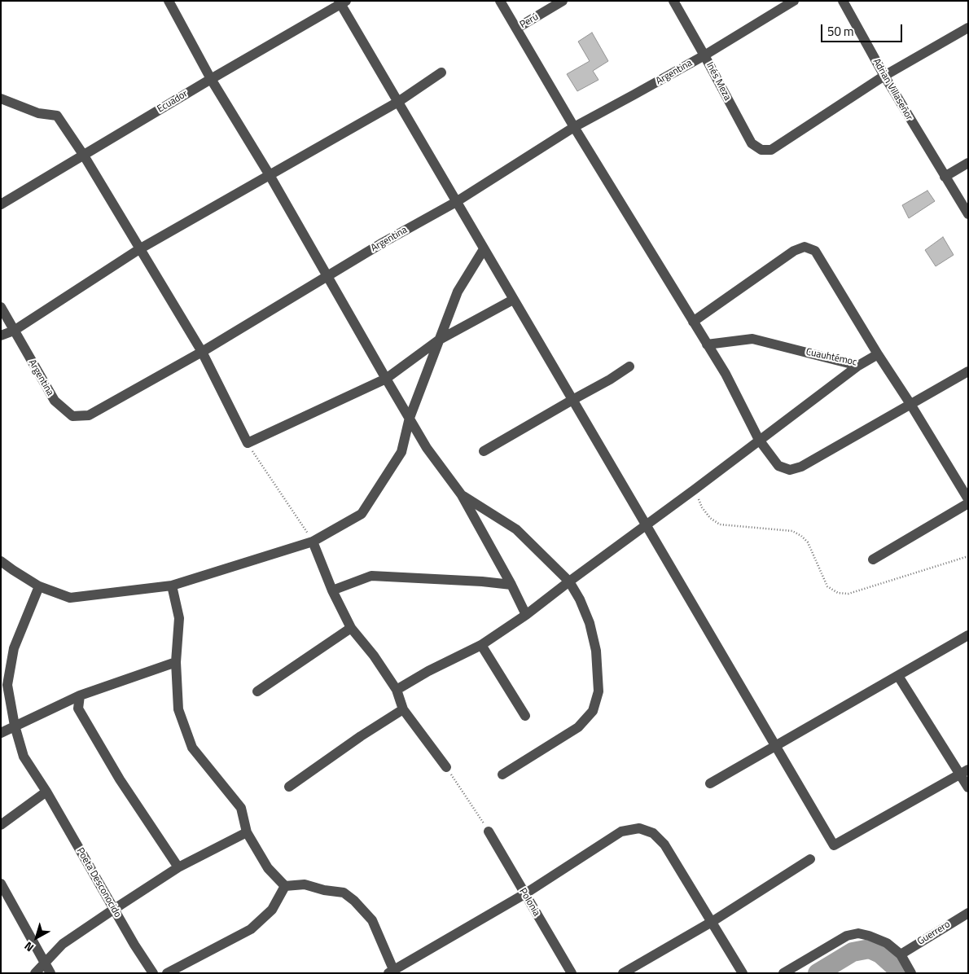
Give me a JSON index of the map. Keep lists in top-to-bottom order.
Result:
{
  "streets": {
    "street": [
      "Perú",
      "Argentina",
      "Inés Meza",
      "Adrian Villaseñor",
      "Ecuador",
      "Cuauhtémoc",
      "Poeta Desconocido",
      "Polonia",
      "Guerrero"
    ]
  },
  "crossings": [
    ["Argentina", "Inés Meza"],
    ["Inés Meza", "Adrian Villaseñor"]
  ],
  "scale_bar": "50 m",
  "north": "bottom left"
}
